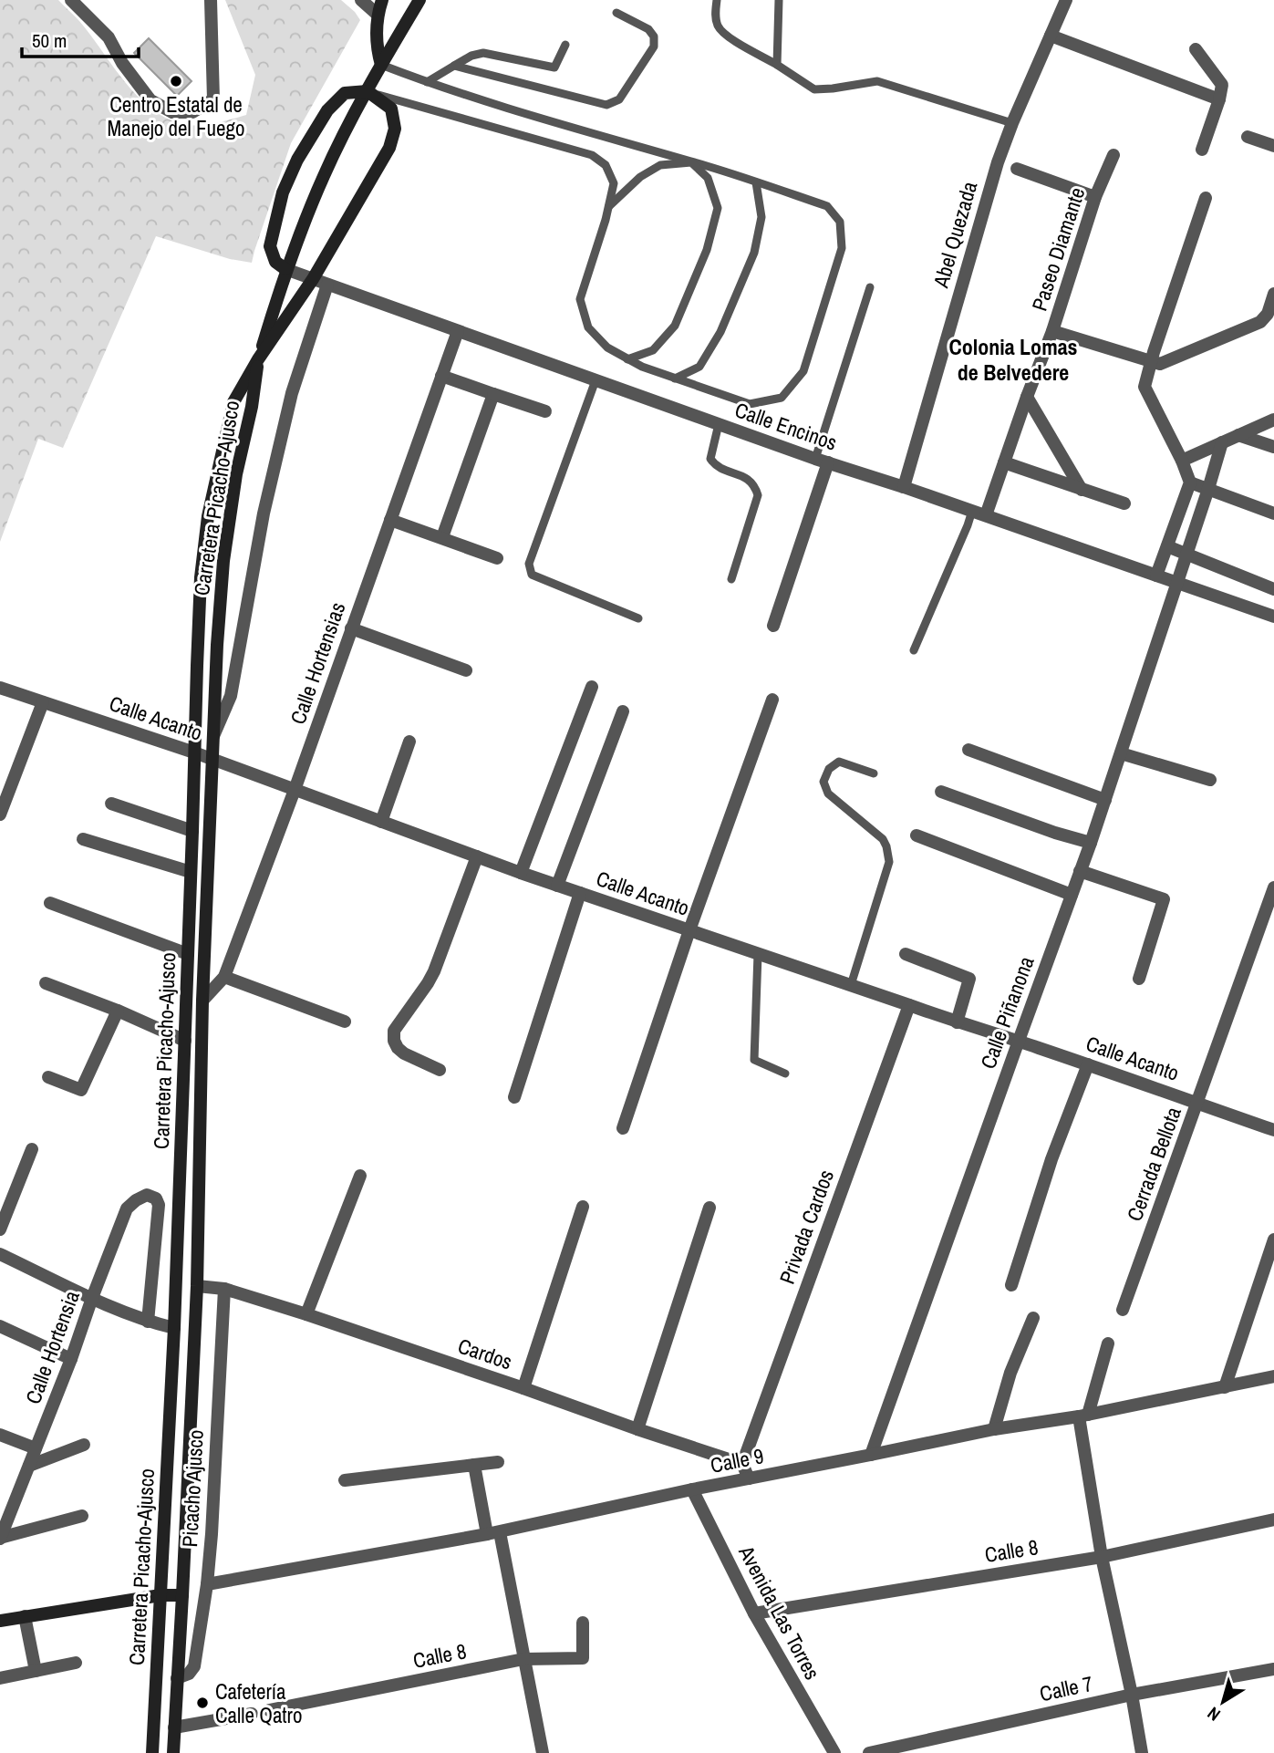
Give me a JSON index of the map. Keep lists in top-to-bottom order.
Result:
{
  "streets": {
    "main road": ["Carretera Picacho-Ajusco"],
    "street": [
      "Abel Quezada",
      "Paseo Diamante",
      "Calle Encinos",
      "Calle Hortensias",
      "Calle Acanto",
      "Calle Piñanona",
      "Cerrada Bellota",
      "Privada Cardos",
      "Calle Hortensia",
      "Cardos",
      "Calle 9",
      "Picacho Ajusco",
      "Calle 8",
      "Avenida Las Torres",
      "Calle 7"
    ]
  },
  "crossings": [
    ["Abel Quezada", "Calle Encinos"],
    ["Paseo Diamante", "Calle Encinos"],
    ["Calle Encinos", "Carretera Picacho-Ajusco"],
    ["Calle Encinos", "Calle Hortensias"],
    ["Calle Encinos", "Calle Piñanona"],
    ["Carretera Picacho-Ajusco", "Calle Hortensias"],
    ["Carretera Picacho-Ajusco", "Calle Acanto"],
    ["Carretera Picacho-Ajusco", "Cardos"],
    ["Carretera Picacho-Ajusco", "Picacho Ajusco"],
    ["Calle Hortensias", "Calle Acanto"],
    ["Calle Acanto", "Calle Piñanona"],
    ["Calle Acanto", "Cerrada Bellota"],
    ["Calle Acanto", "Privada Cardos"],
    ["Calle Piñanona", "Calle 9"],
    ["Privada Cardos", "Cardos"],
    ["Cardos", "Picacho Ajusco"],
    ["Calle 9", "Picacho Ajusco"],
    ["Calle 9", "Avenida Las Torres"],
    ["Calle 8", "Avenida Las Torres"]
  ],
  "districts": ["Colonia Lomas de Belvedere"],
  "places": ["Centro Estatal de Manejo del Fuego", "Cafetería Calle Qatro"],
  "scale_bar": "50 m",
  "north": "bottom left"
}
